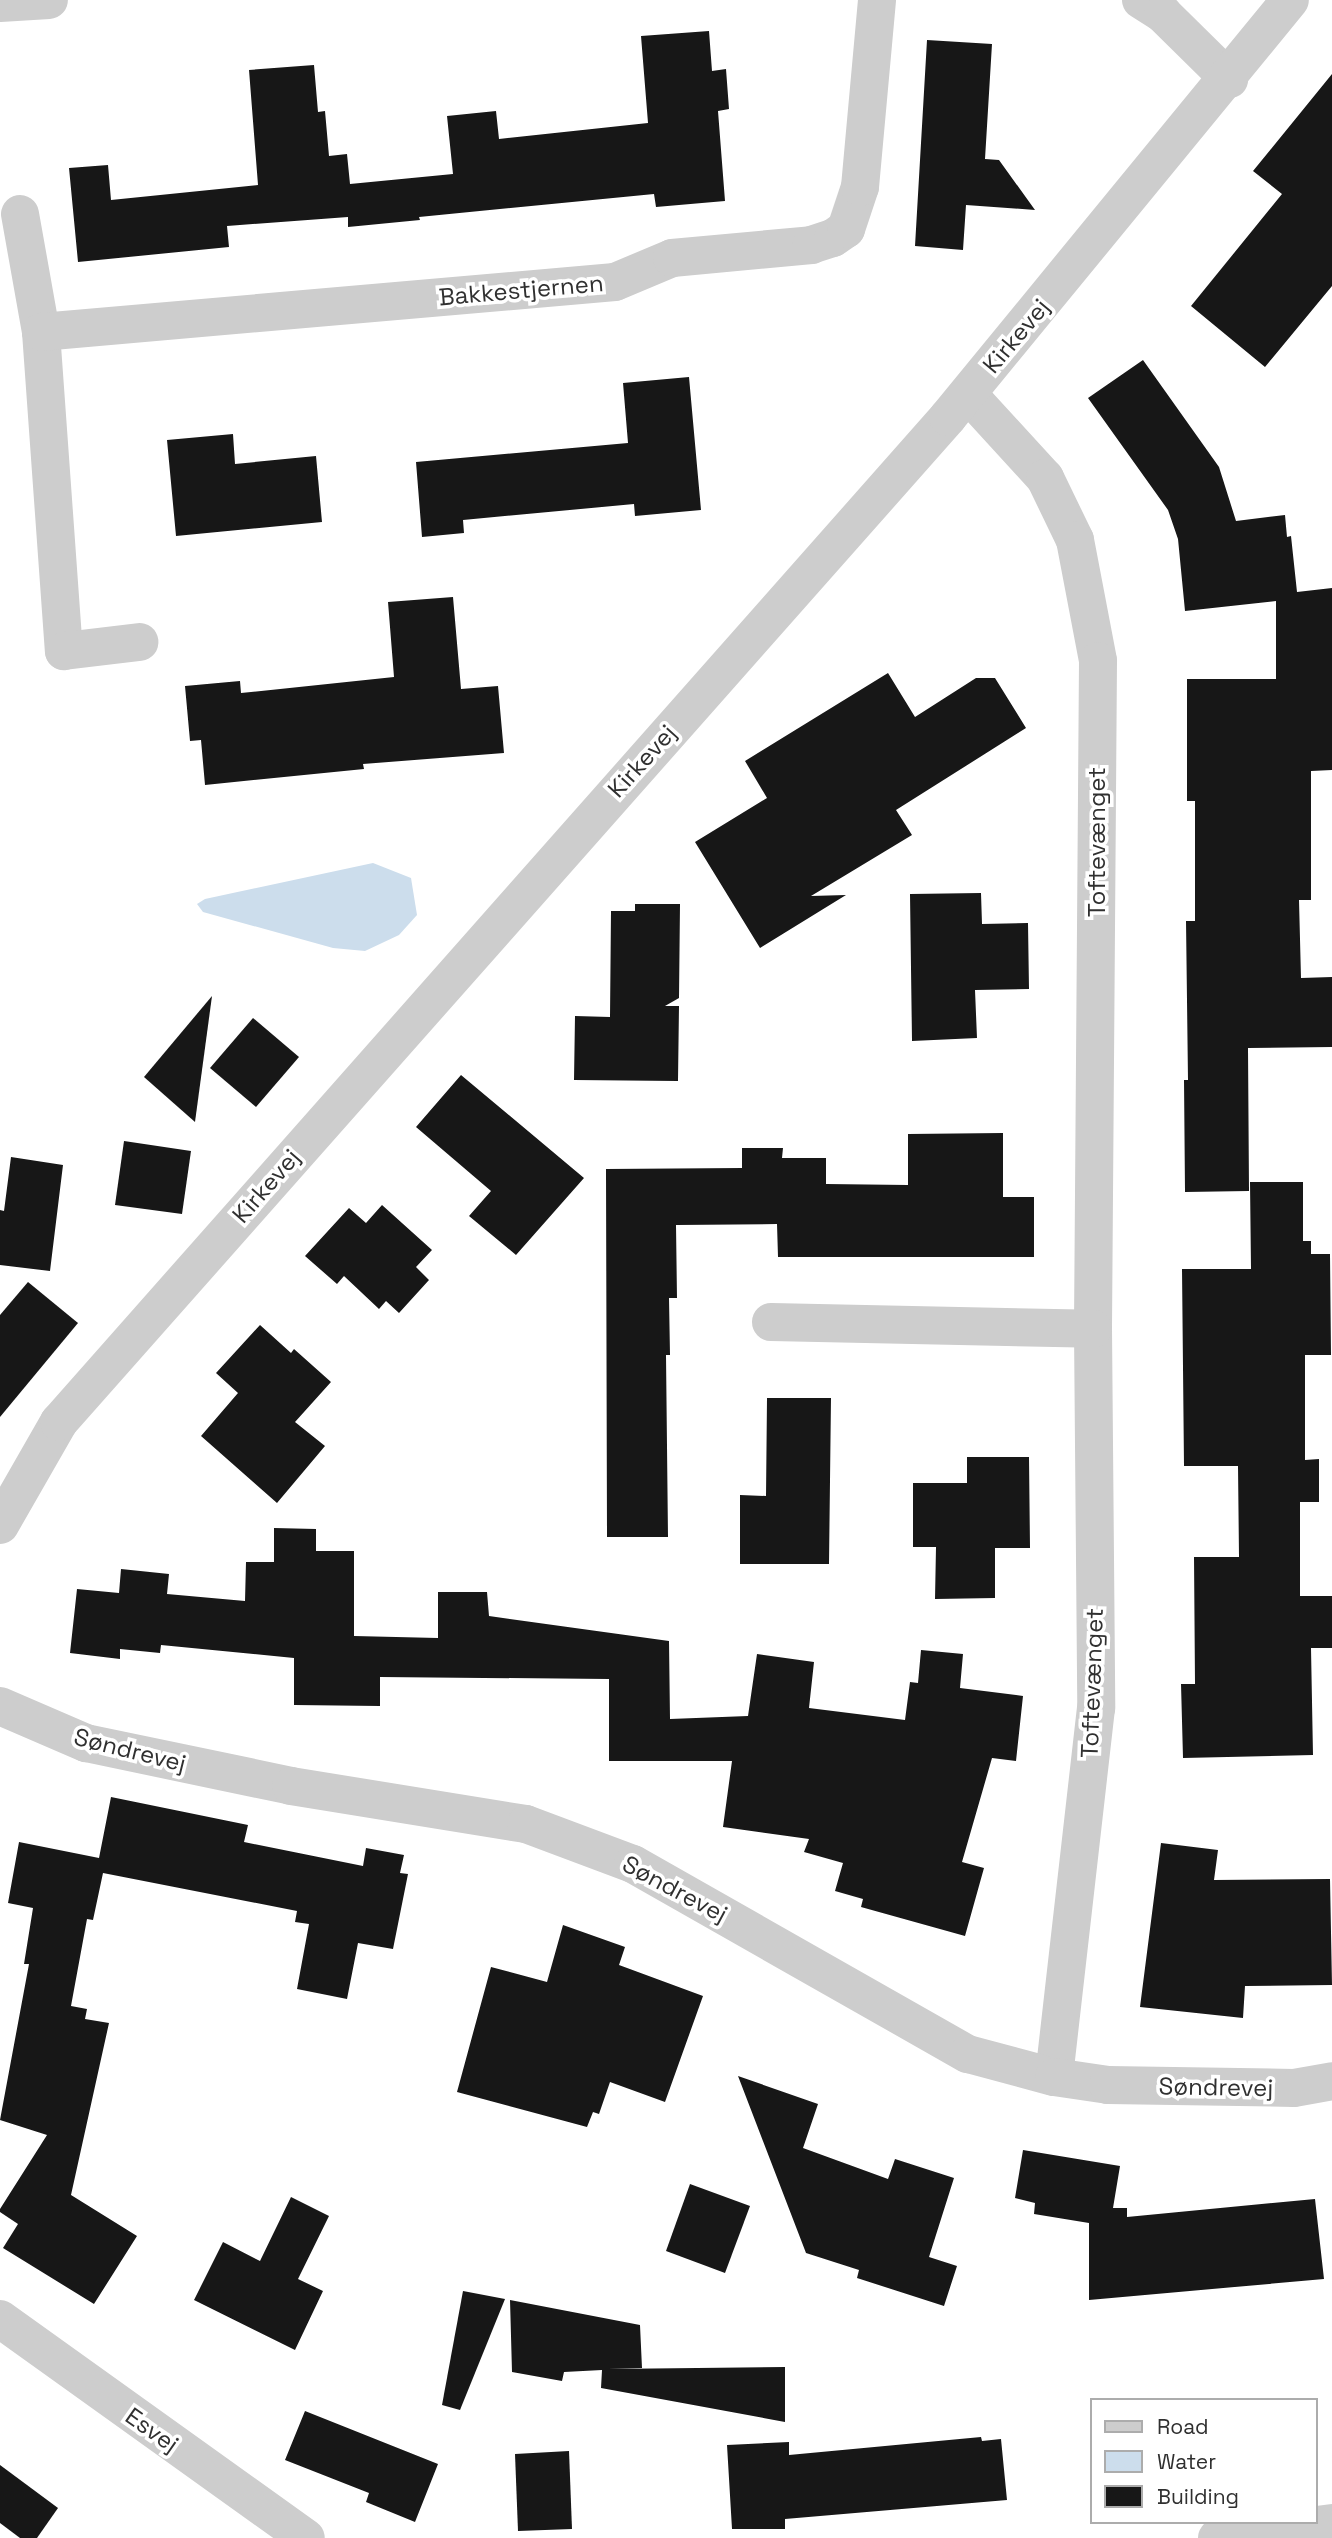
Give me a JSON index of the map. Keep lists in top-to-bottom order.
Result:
{
  "streets": {
    "street": [
      "Bakkestjernen",
      "Kirkevej",
      "Toftevænget",
      "Søndrevej",
      "Esvej"
    ]
  },
  "crossings": [
    ["Kirkevej", "Toftevænget"],
    ["Toftevænget", "Søndrevej"]
  ],
  "legend": ["Road", "Water", "Building"]
}
